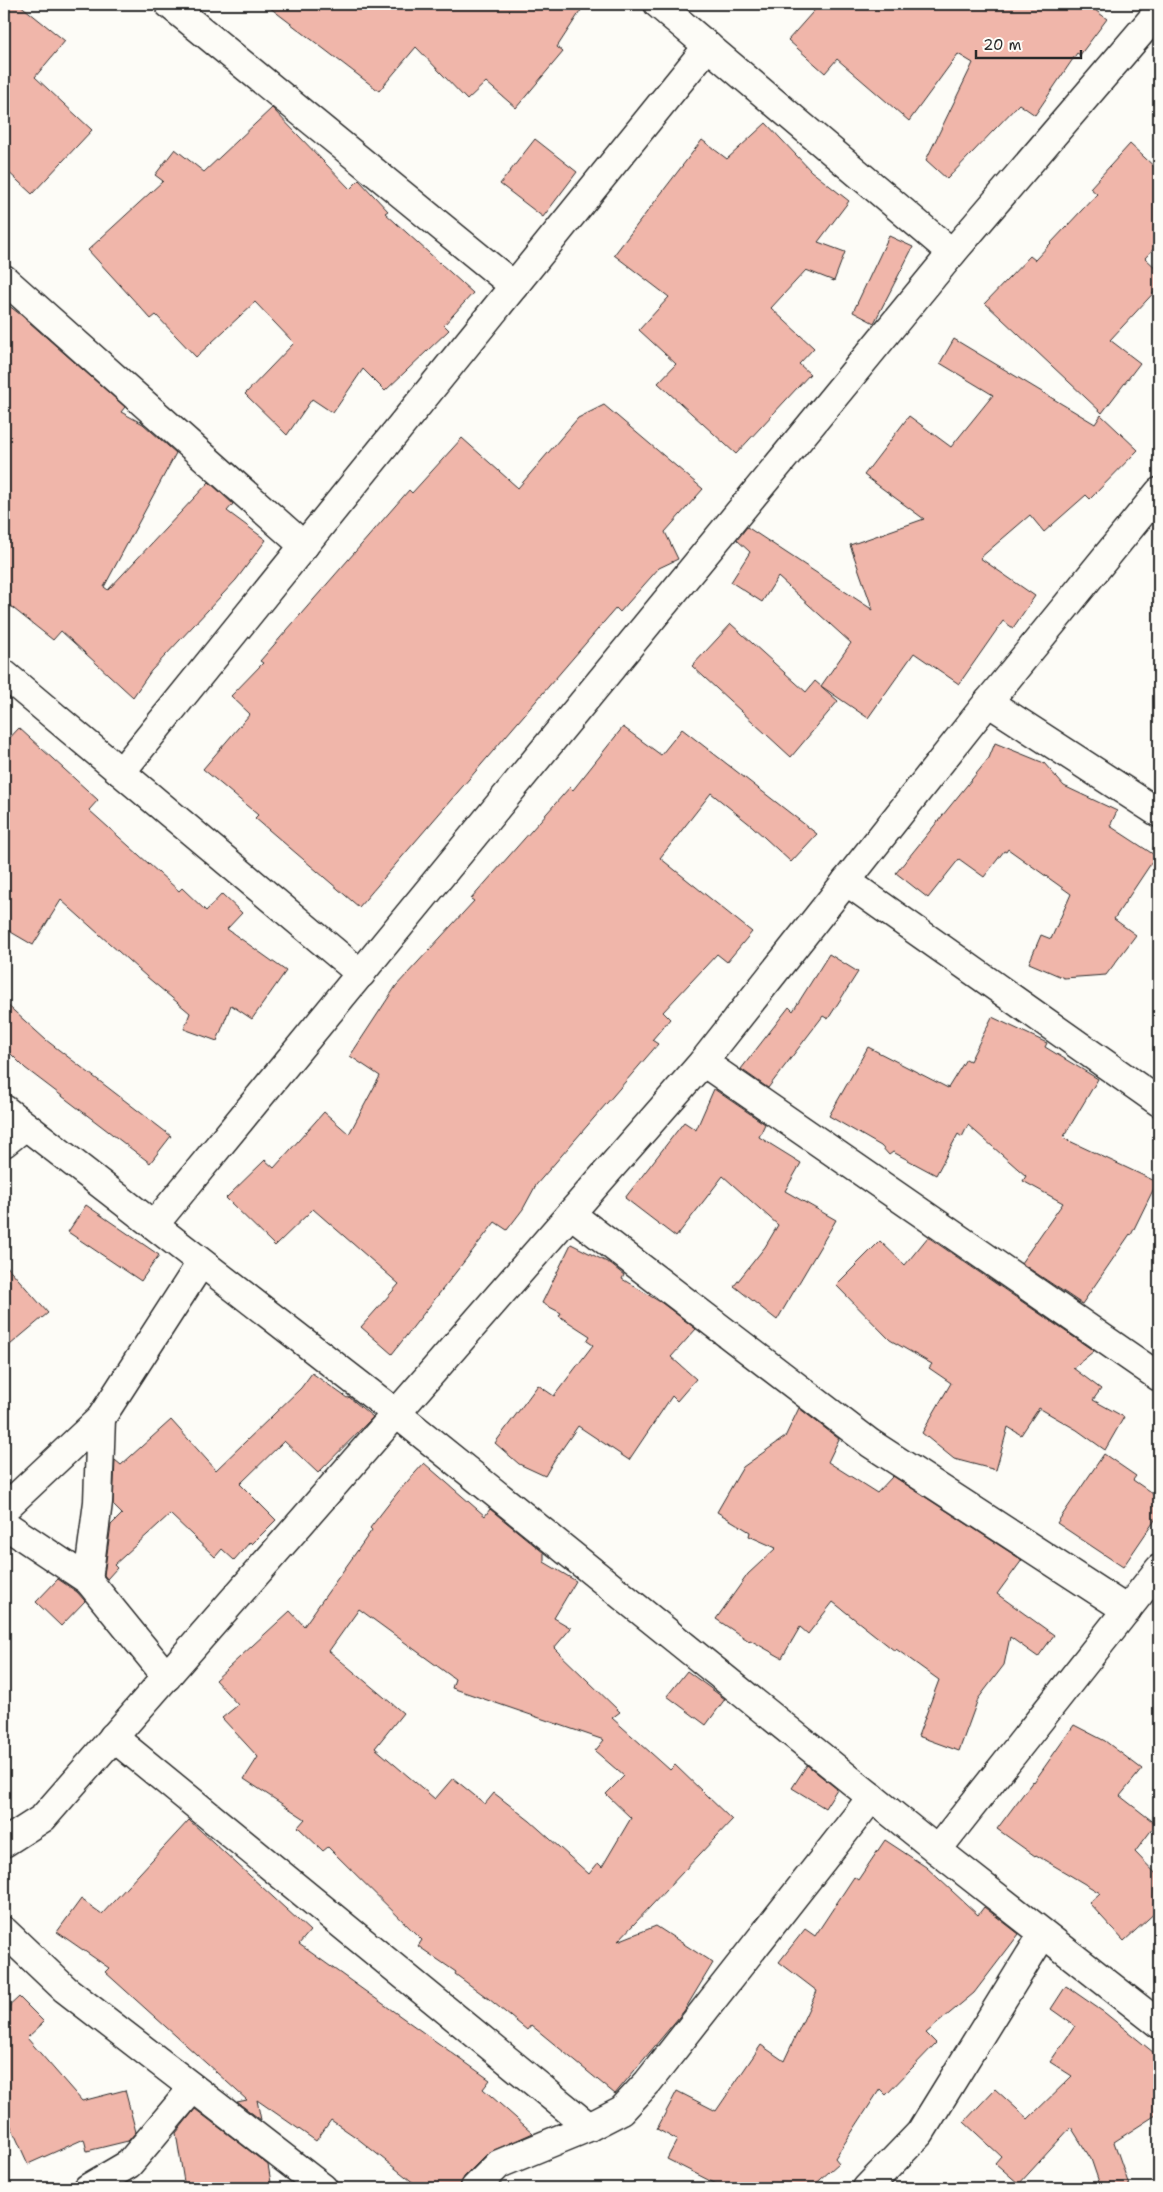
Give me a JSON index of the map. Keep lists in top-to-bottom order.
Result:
{
  "scale_bar": "20 m"
}
